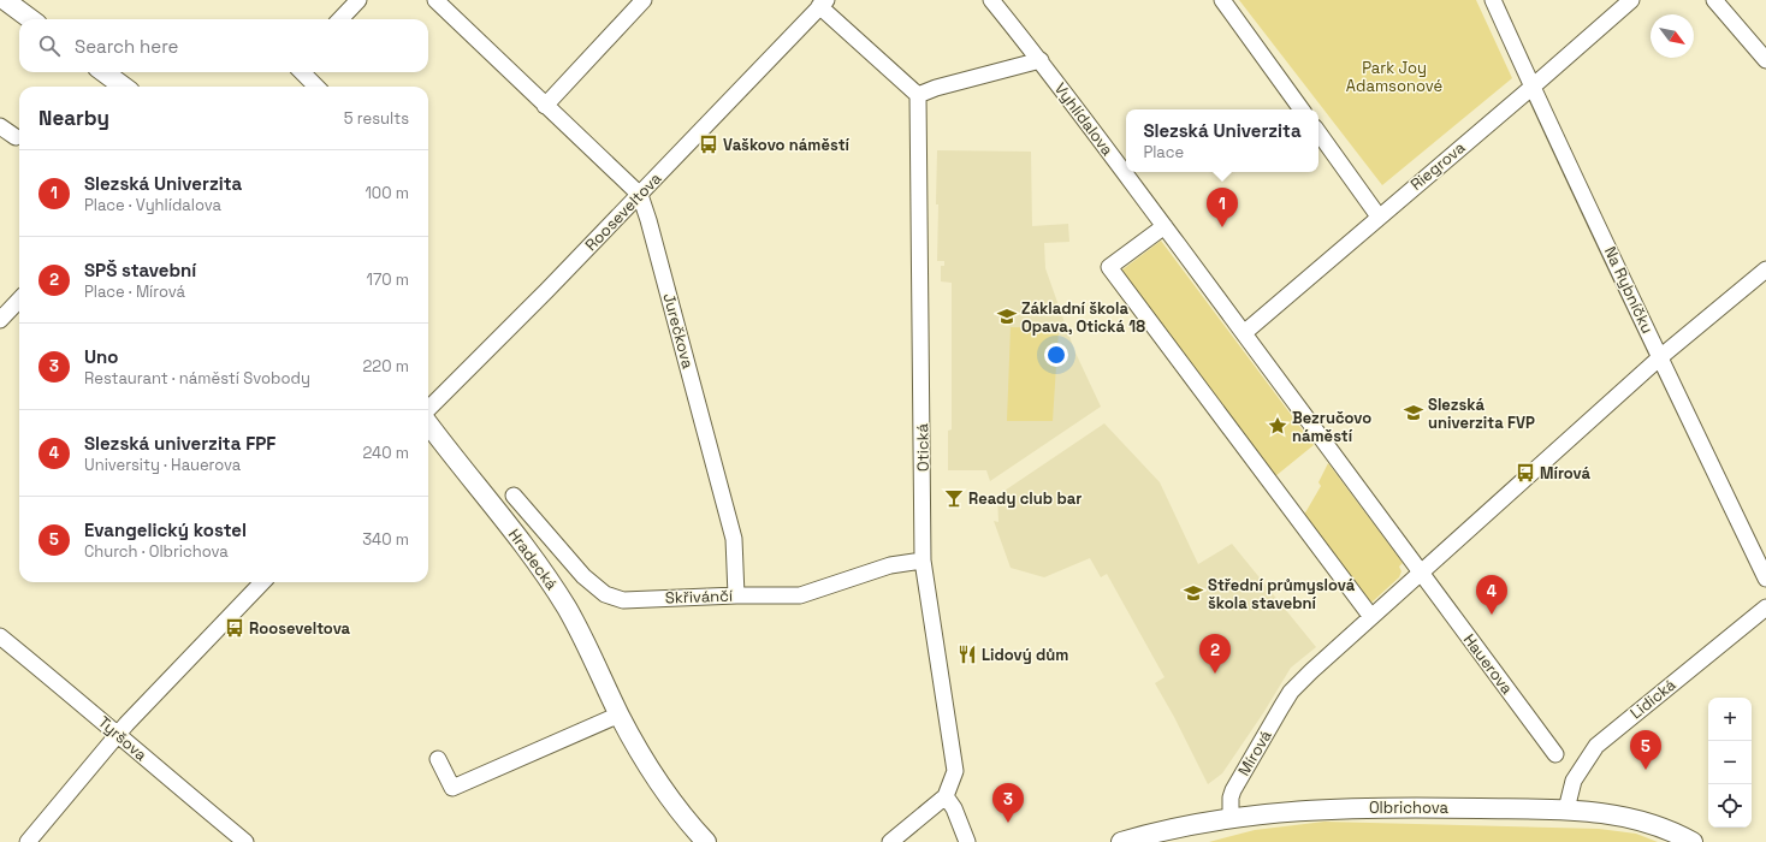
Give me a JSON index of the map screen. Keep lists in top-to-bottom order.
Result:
{
  "streets": {
    "main road": ["Hradecká", "Olbrichova"],
    "street": [
      "Vyhlídalova",
      "Riegrova",
      "Rooseveltova",
      "Na Rybníčku",
      "Jurečkova",
      "Otická",
      "Skřivánčí",
      "Hauerova",
      "Lidická",
      "Tyršova",
      "Mírová"
    ]
  },
  "crossings": [
    ["Vyhlídalova", "Riegrova"],
    ["Riegrova", "Na Rybníčku"],
    ["Rooseveltova", "Jurečkova"],
    ["Na Rybníčku", "Mírová"],
    ["Jurečkova", "Skřivánčí"],
    ["Otická", "Skřivánčí"],
    ["Hauerova", "Mírová"],
    ["Lidická", "Olbrichova"],
    ["Mírová", "Olbrichova"]
  ],
  "parks": ["Park Joy Adamsonové"],
  "places": {
    "bus stop": ["Vaškovo náměstí", "Mírová", "Rooseveltova"],
    "school or university": ["Základní škola Opava, Otická 18", "Slezská univerzita FVP", "Střední průmyslová škola stavební"],
    "place": ["Bezručovo náměstí"],
    "bar": ["Ready club bar"],
    "restaurant": ["Lidový dům"]
  },
  "north": "bottom right",
  "page": {
    "search": "Search here",
    "heading": ["Nearby", "5 results"],
    "popup": ["Slezská Univerzita", "Place"],
    "list": [
      {
        "mark": "1",
        "name": "Slezská Univerzita",
        "note": "Place · Vyhlídalova",
        "value": "100 m"
      },
      {
        "mark": "2",
        "name": "SPŠ stavební",
        "note": "Place · Mírová",
        "value": "170 m"
      },
      {
        "mark": "3",
        "name": "Uno",
        "note": "Restaurant · náměstí Svobody",
        "value": "220 m"
      },
      {
        "mark": "4",
        "name": "Slezská univerzita FPF",
        "note": "University · Hauerova",
        "value": "240 m"
      },
      {
        "mark": "5",
        "name": "Evangelický kostel",
        "note": "Church · Olbrichova",
        "value": "340 m"
      }
    ],
    "pins": [
      "1",
      "4",
      "2",
      "5",
      "3"
    ],
    "map_buttons": ["+", "−"]
  }
}
